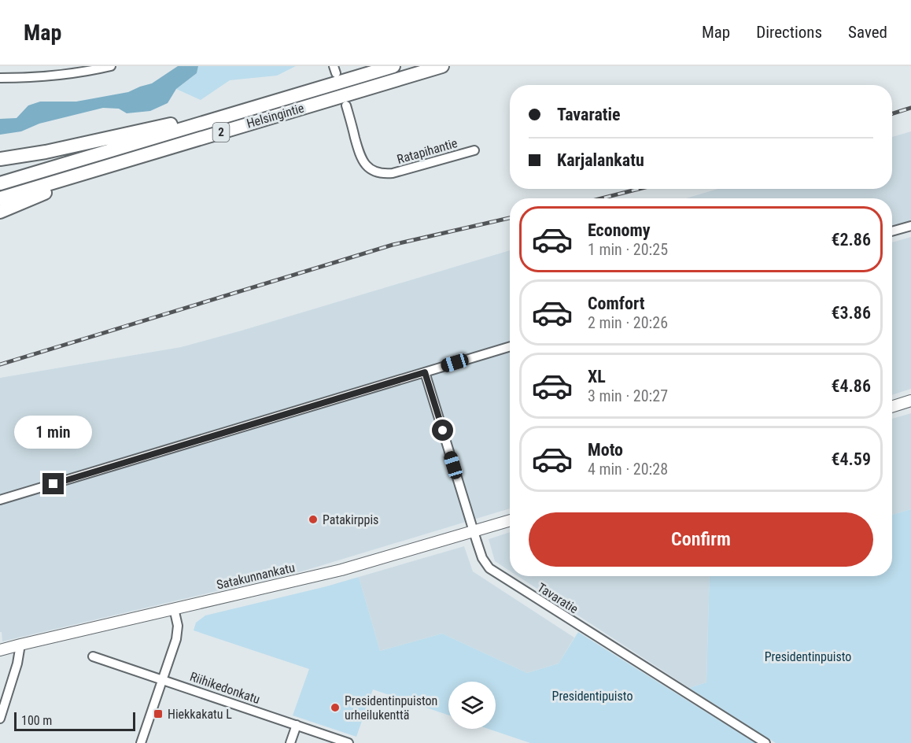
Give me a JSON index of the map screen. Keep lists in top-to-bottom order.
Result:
{
  "streets": {
    "highway": ["Helsingintie", "2"],
    "main road": ["Satakunnankatu"],
    "street": ["Ratapihantie", "Tavaratie", "Riihikedonkatu"]
  },
  "crossings": [
    ["Satakunnankatu", "Tavaratie"]
  ],
  "parks": ["Presidentinpuisto", "Presidentipuisto"],
  "places": {
    "other": ["Patakirppis", "Presidentinpuiston urheilukenttä"],
    "transit": ["Hiekkakatu L"]
  },
  "scale_bar": "100 m",
  "page": {
    "header": "Map",
    "nav": ["Map", "Directions", "Saved"],
    "banner": ["Tavaratie", "Karjalankatu"],
    "list": [
      {
        "name": "Economy",
        "note": "1 min · 20:25",
        "value": "€2.86"
      },
      {
        "name": "Comfort",
        "note": "2 min · 20:26",
        "value": "€3.86"
      },
      {
        "name": "XL",
        "note": "3 min · 20:27",
        "value": "€4.86"
      },
      {
        "name": "Moto",
        "note": "4 min · 20:28",
        "value": "€4.59"
      }
    ],
    "bubble": "1 min",
    "buttons": "Confirm",
    "scale": "100 m"
  }
}
